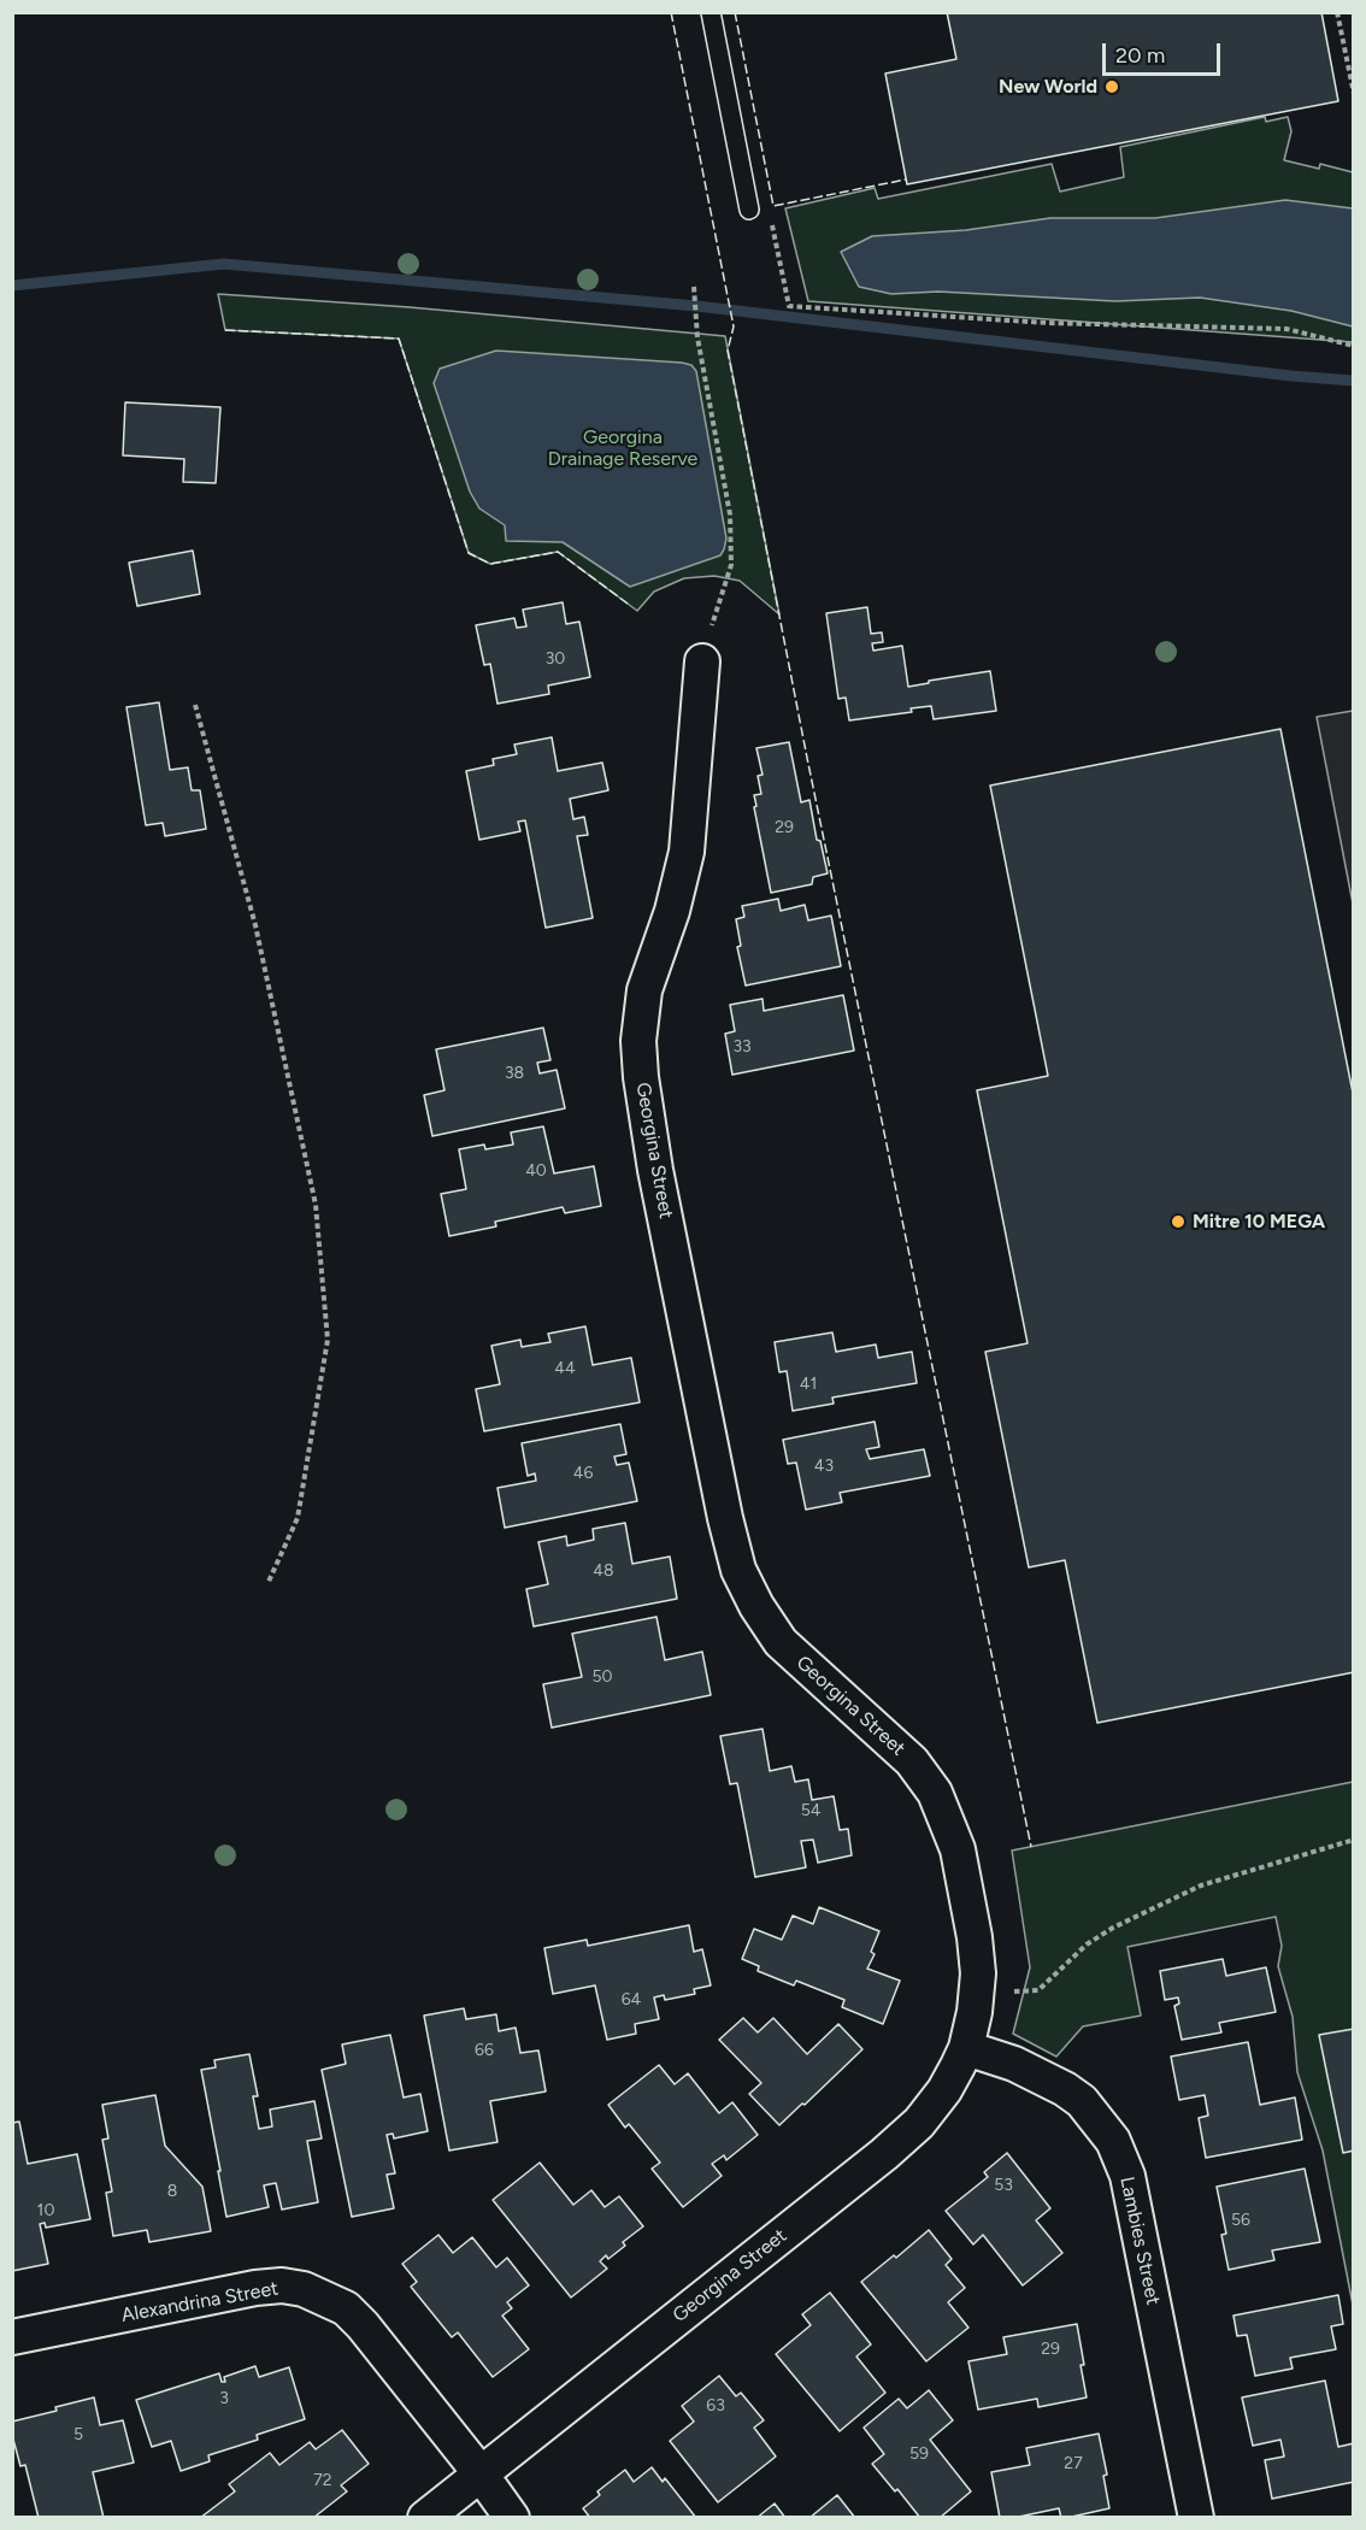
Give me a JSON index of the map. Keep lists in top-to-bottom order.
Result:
{
  "streets": {
    "street": ["Georgina Street", "Lambies Street", "Alexandrina Street"]
  },
  "crossings": [
    ["Georgina Street", "Lambies Street"],
    ["Georgina Street", "Alexandrina Street"]
  ],
  "parks": ["Georgina Drainage Reserve"],
  "places": ["New World", "Mitre 10 MEGA"],
  "house_numbers": [
    "30",
    "29",
    "33",
    "38",
    "40",
    "44",
    "41",
    "43",
    "46",
    "48",
    "50",
    "54",
    "64",
    "66",
    "53",
    "8",
    "10",
    "56",
    "29",
    "3",
    "63",
    "5",
    "59",
    "27",
    "72"
  ],
  "scale_bar": "20 m"
}
